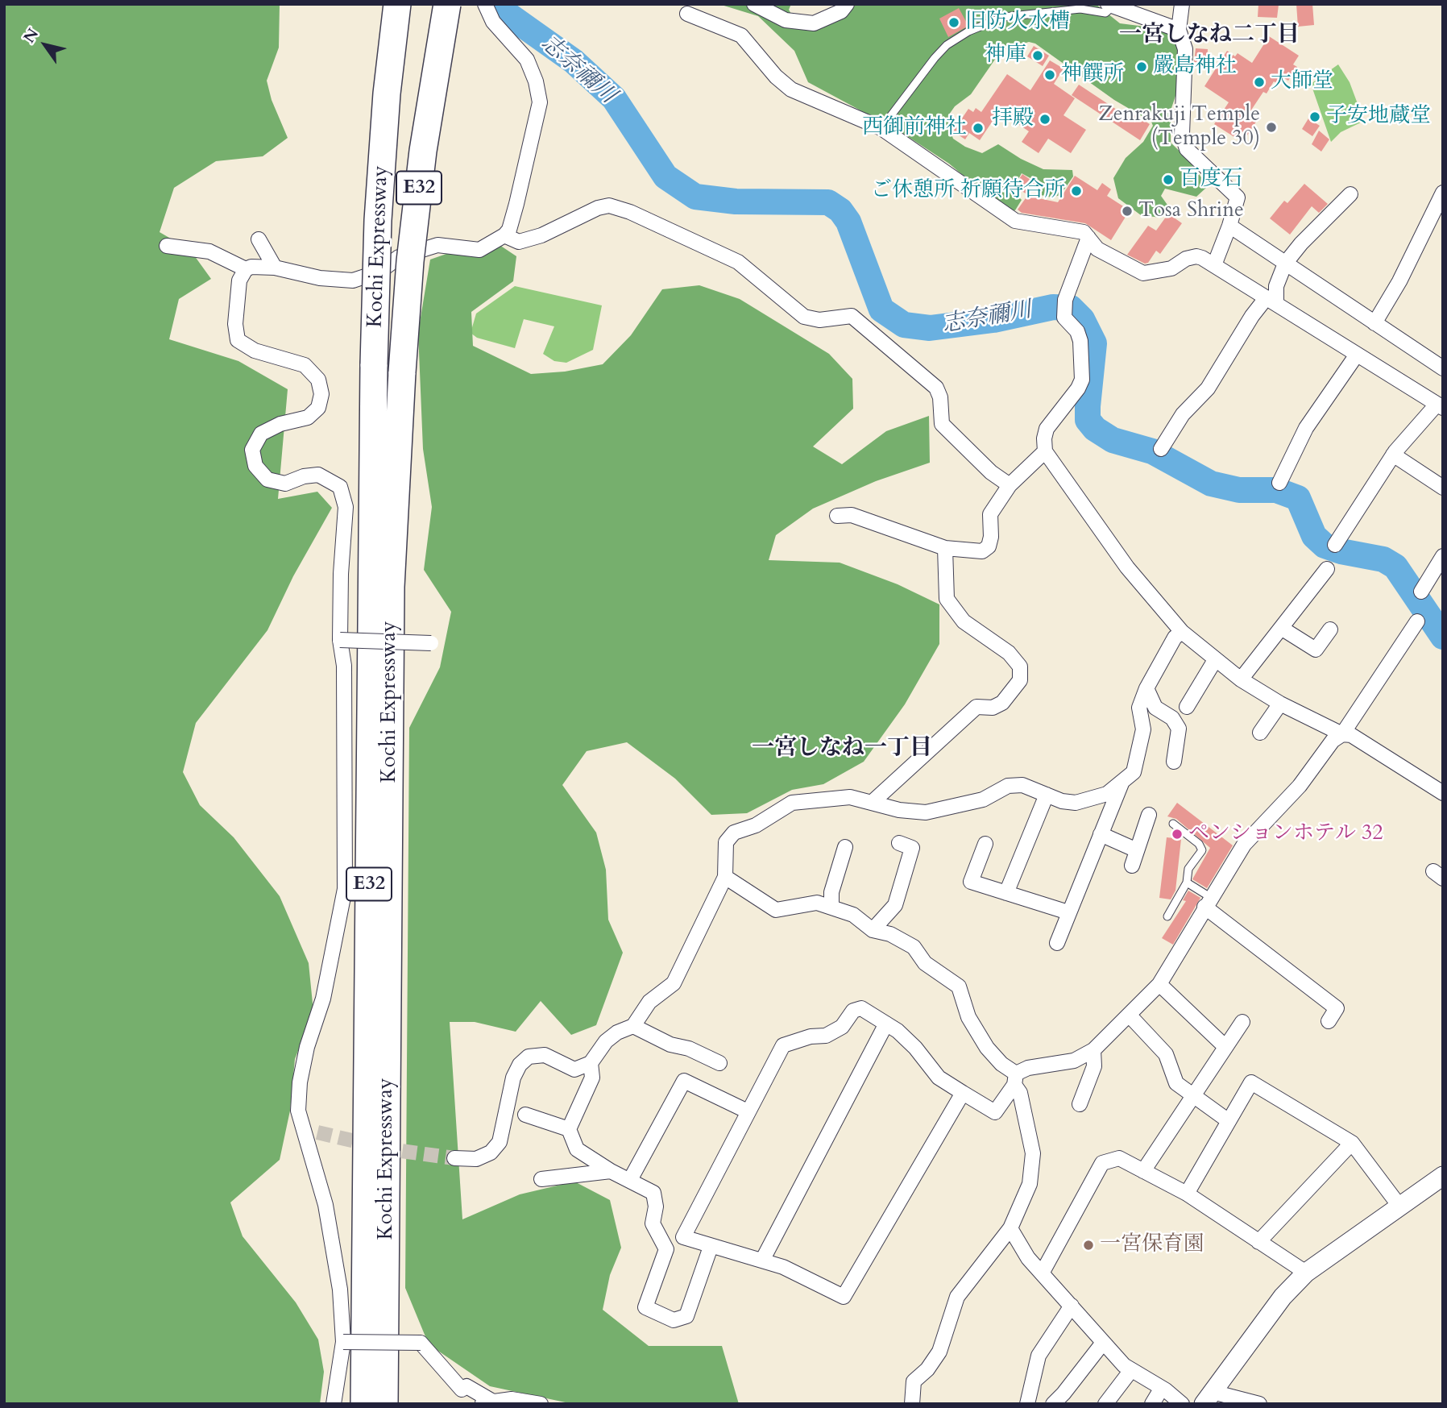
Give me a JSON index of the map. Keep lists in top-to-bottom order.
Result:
{
  "streets": {
    "highway": ["E32", "Kochi Expressway"]
  },
  "districts": ["一宮しなね二丁目", "一宮しなね一丁目"],
  "water": ["志奈禰川"],
  "places": [
    "旧防火水槽",
    "神庫",
    "嚴島神社",
    "神饌所",
    "大師堂",
    "子安地蔵堂",
    "拝殿",
    "Zenrakuji Temple (Temple 30)",
    "西御前神社",
    "百度石",
    "ご休憩所 祈願待合所",
    "Tosa Shrine",
    "ペンションホテル 32",
    "一宮保育園"
  ],
  "north": "top left"
}
